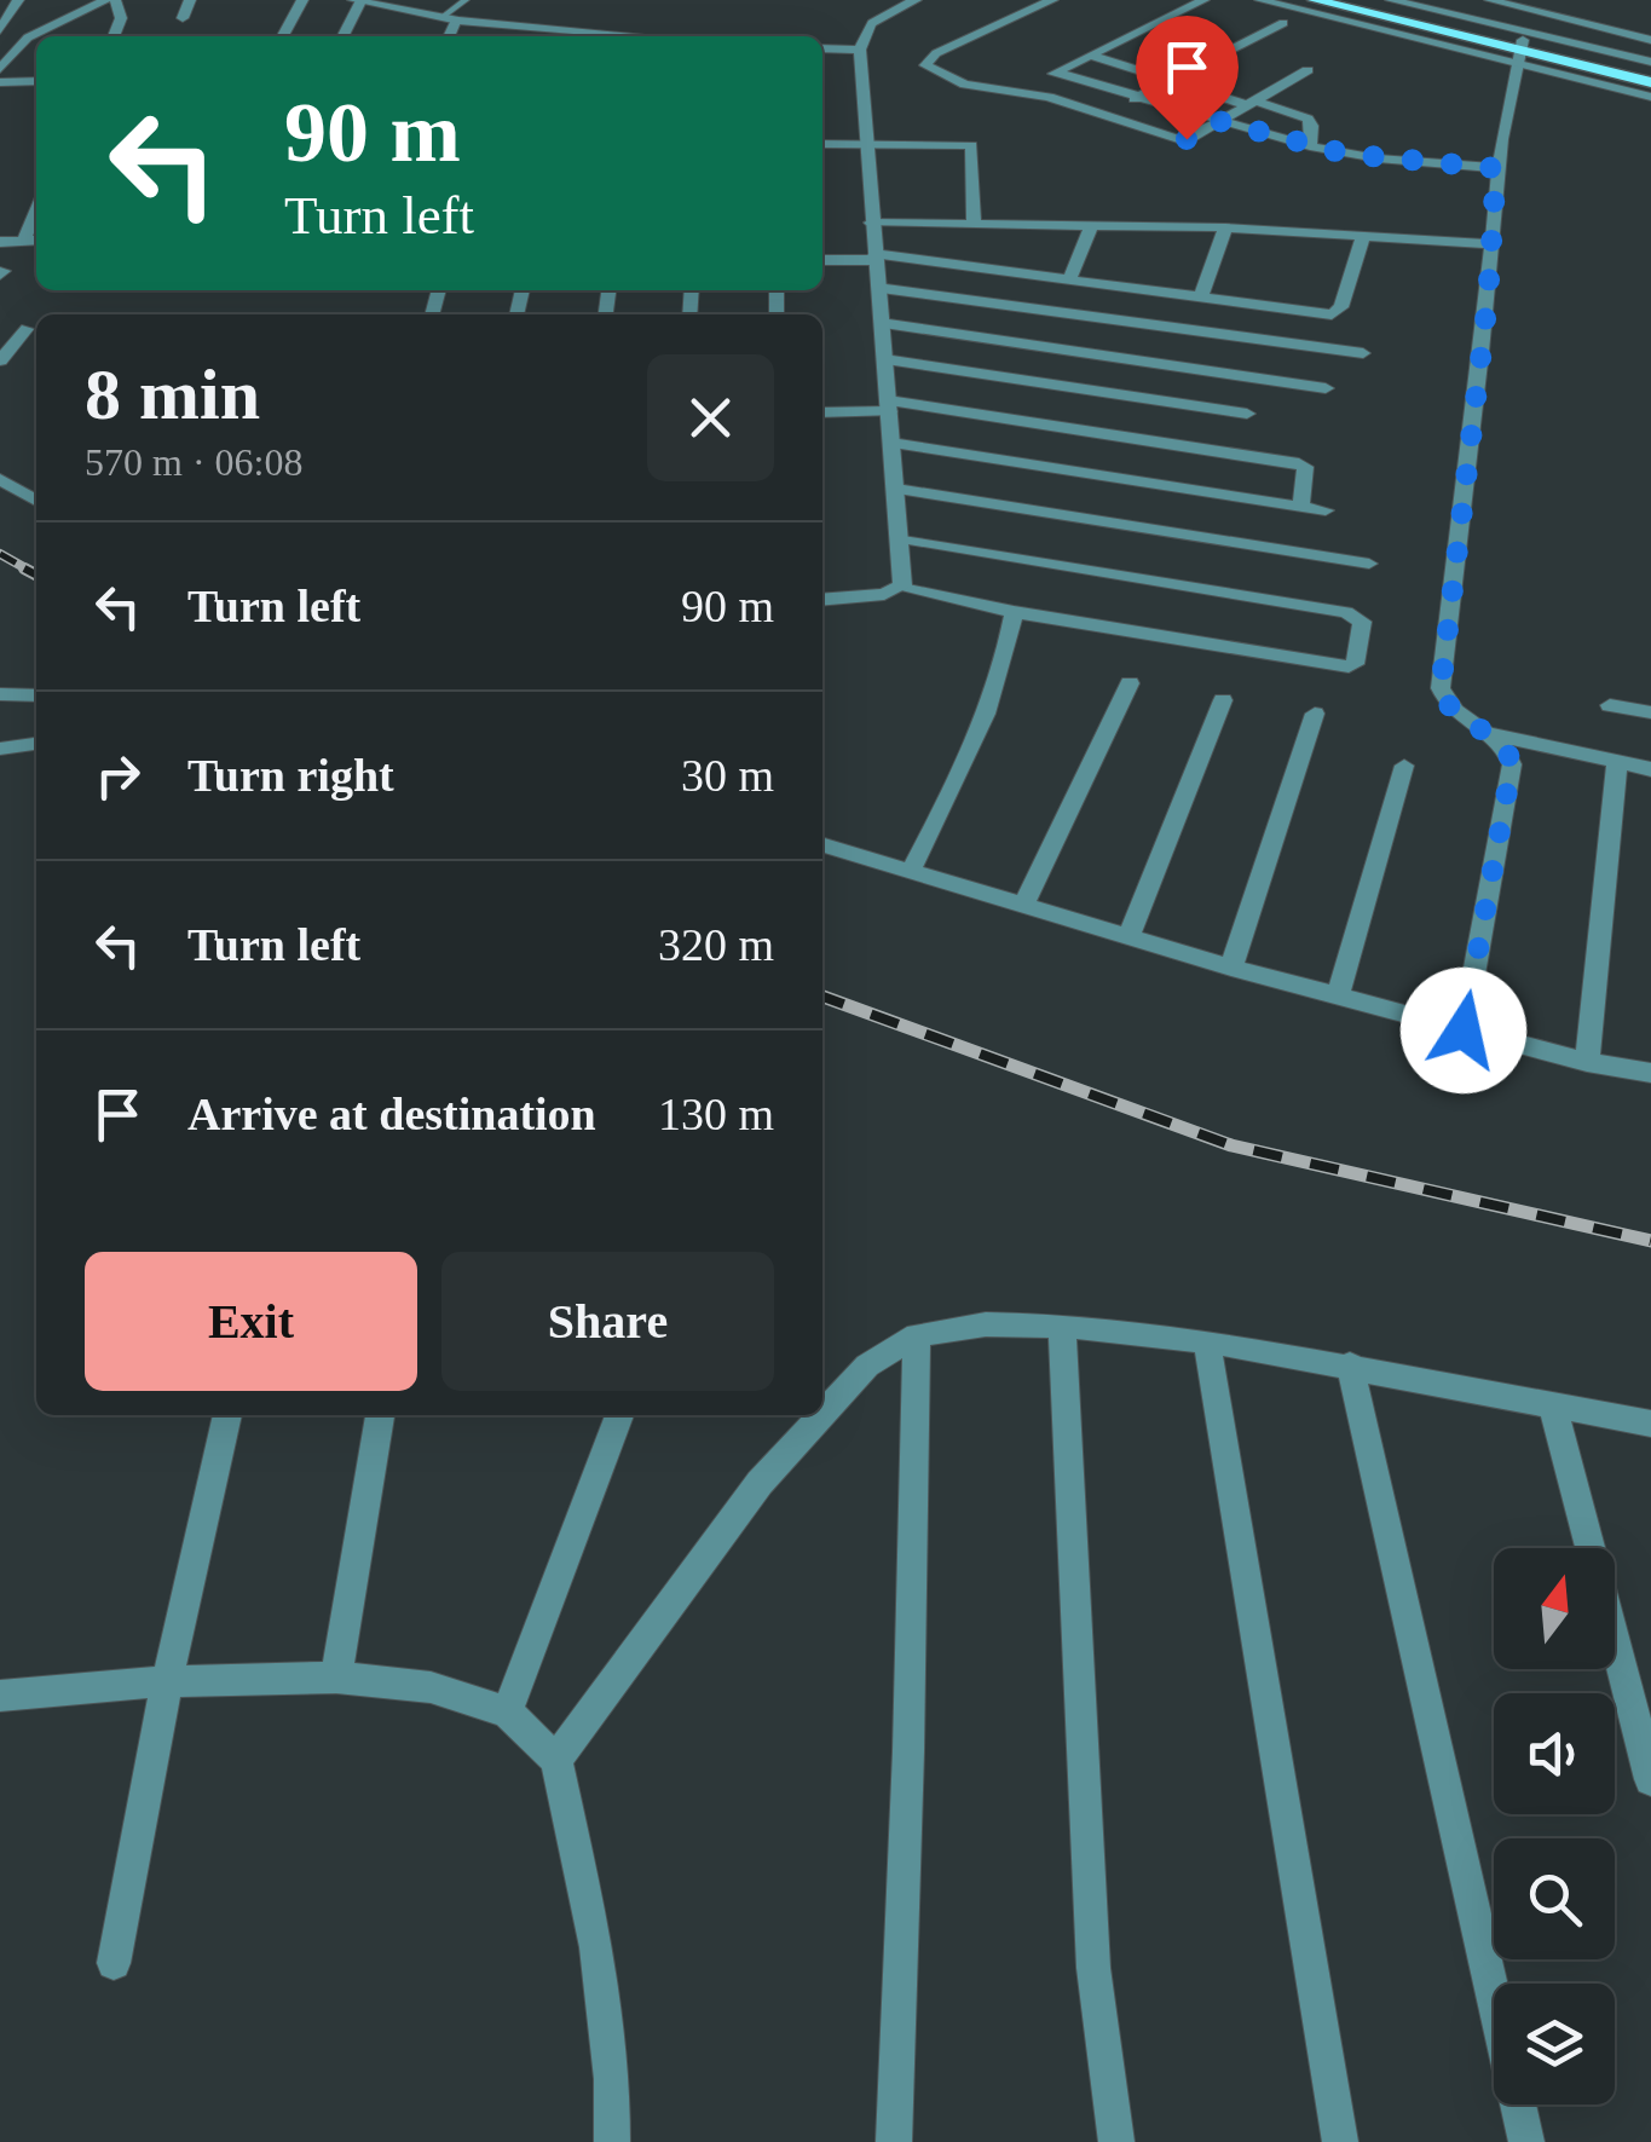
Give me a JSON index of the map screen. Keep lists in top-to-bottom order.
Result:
{
  "north": "top",
  "page": {
    "turn": ["90 m", "Turn left"],
    "heading": ["8 min", "570 m · 06:08"],
    "list": [
      {
        "name": "Turn left",
        "value": "90 m"
      },
      {
        "name": "Turn right",
        "value": "30 m"
      },
      {
        "name": "Turn left",
        "value": "320 m"
      },
      {
        "name": "Arrive at destination",
        "value": "130 m"
      }
    ],
    "buttons": ["Exit", "Share"]
  }
}
